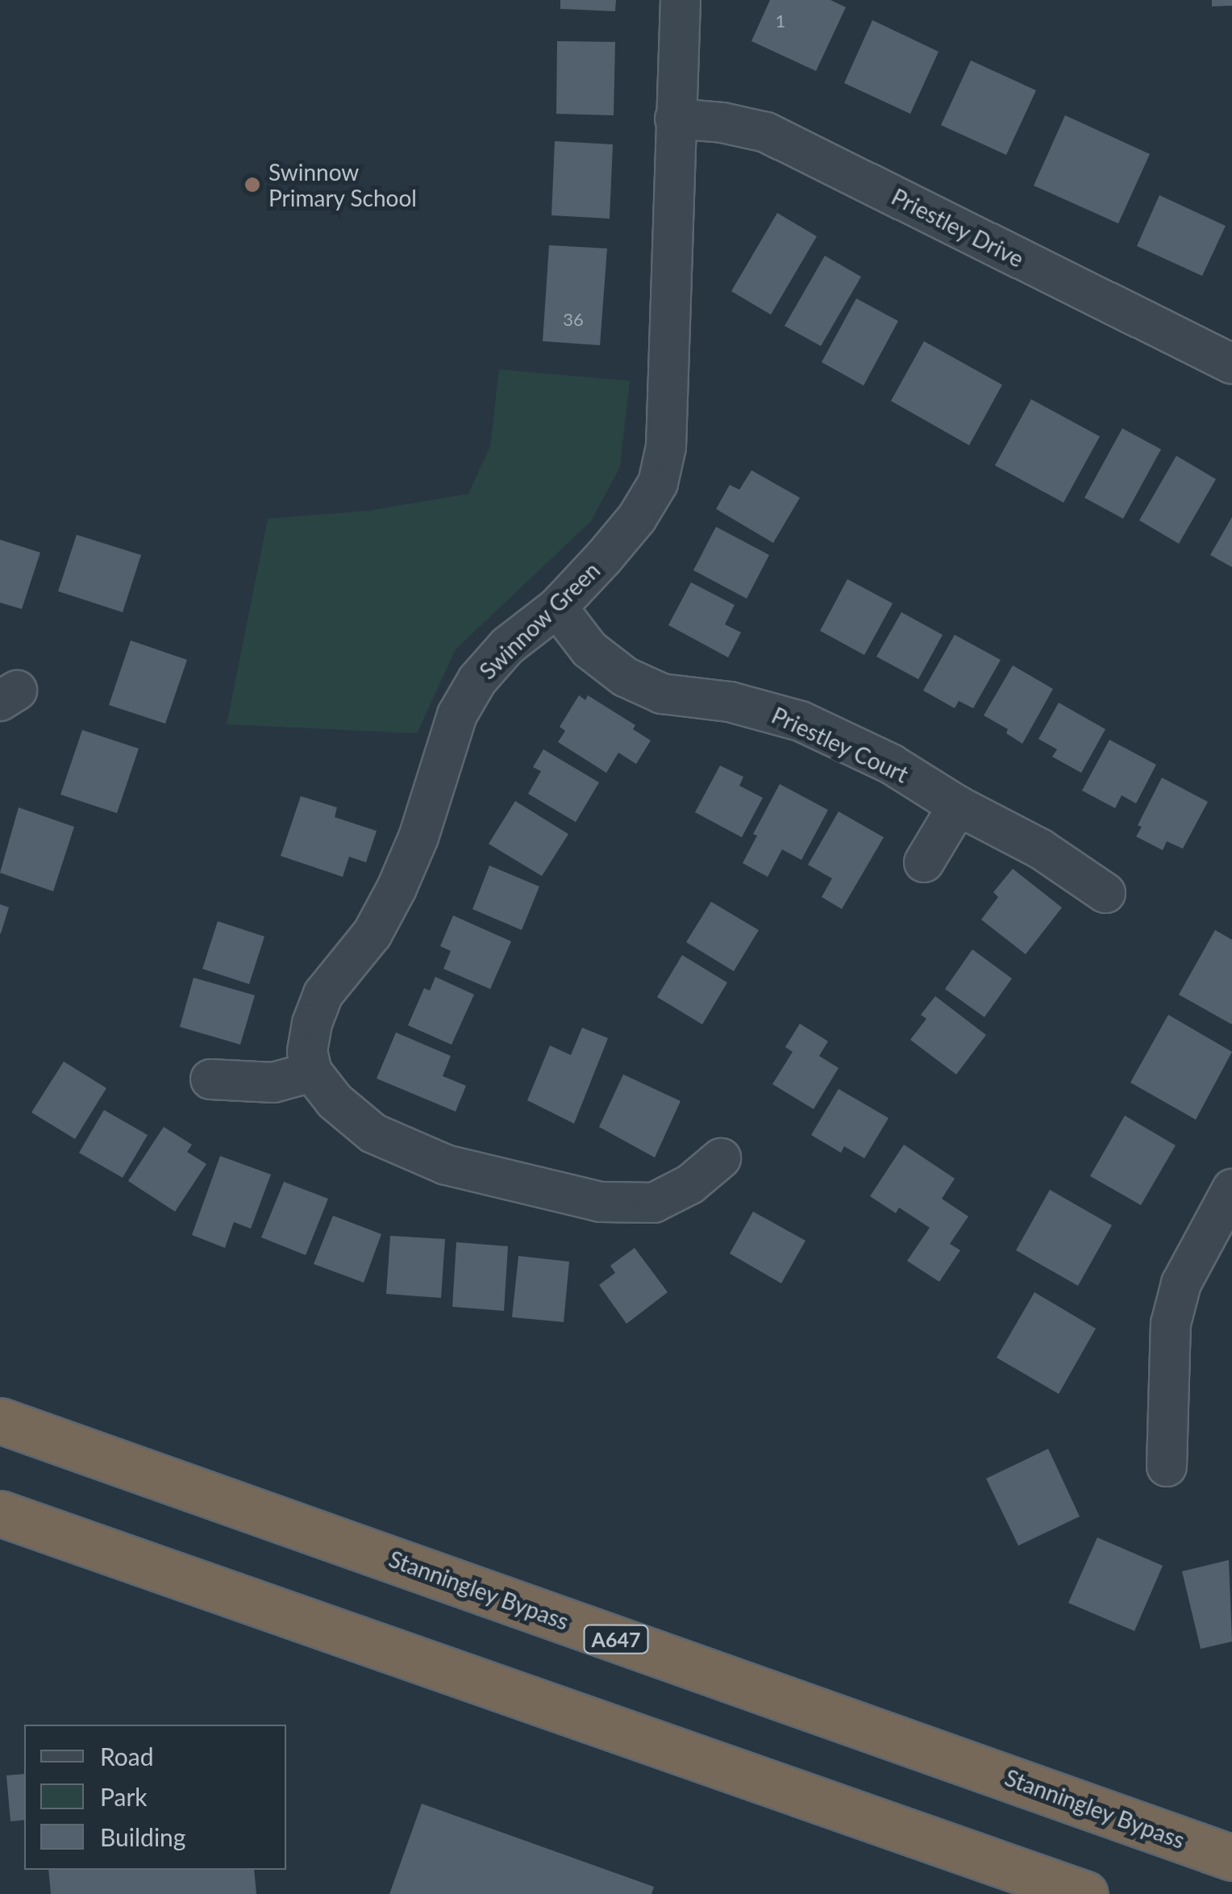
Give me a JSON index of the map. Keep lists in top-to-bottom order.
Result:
{
  "streets": {
    "highway": ["Stanningley Bypass", "A647"],
    "street": ["Priestley Drive", "Swinnow Green", "Priestley Court"]
  },
  "crossings": [
    ["Priestley Drive", "Swinnow Green"],
    ["Swinnow Green", "Priestley Court"]
  ],
  "places": ["Swinnow Primary School"],
  "house_numbers": ["1", "36"],
  "legend": ["Road", "Park", "Building"]
}
